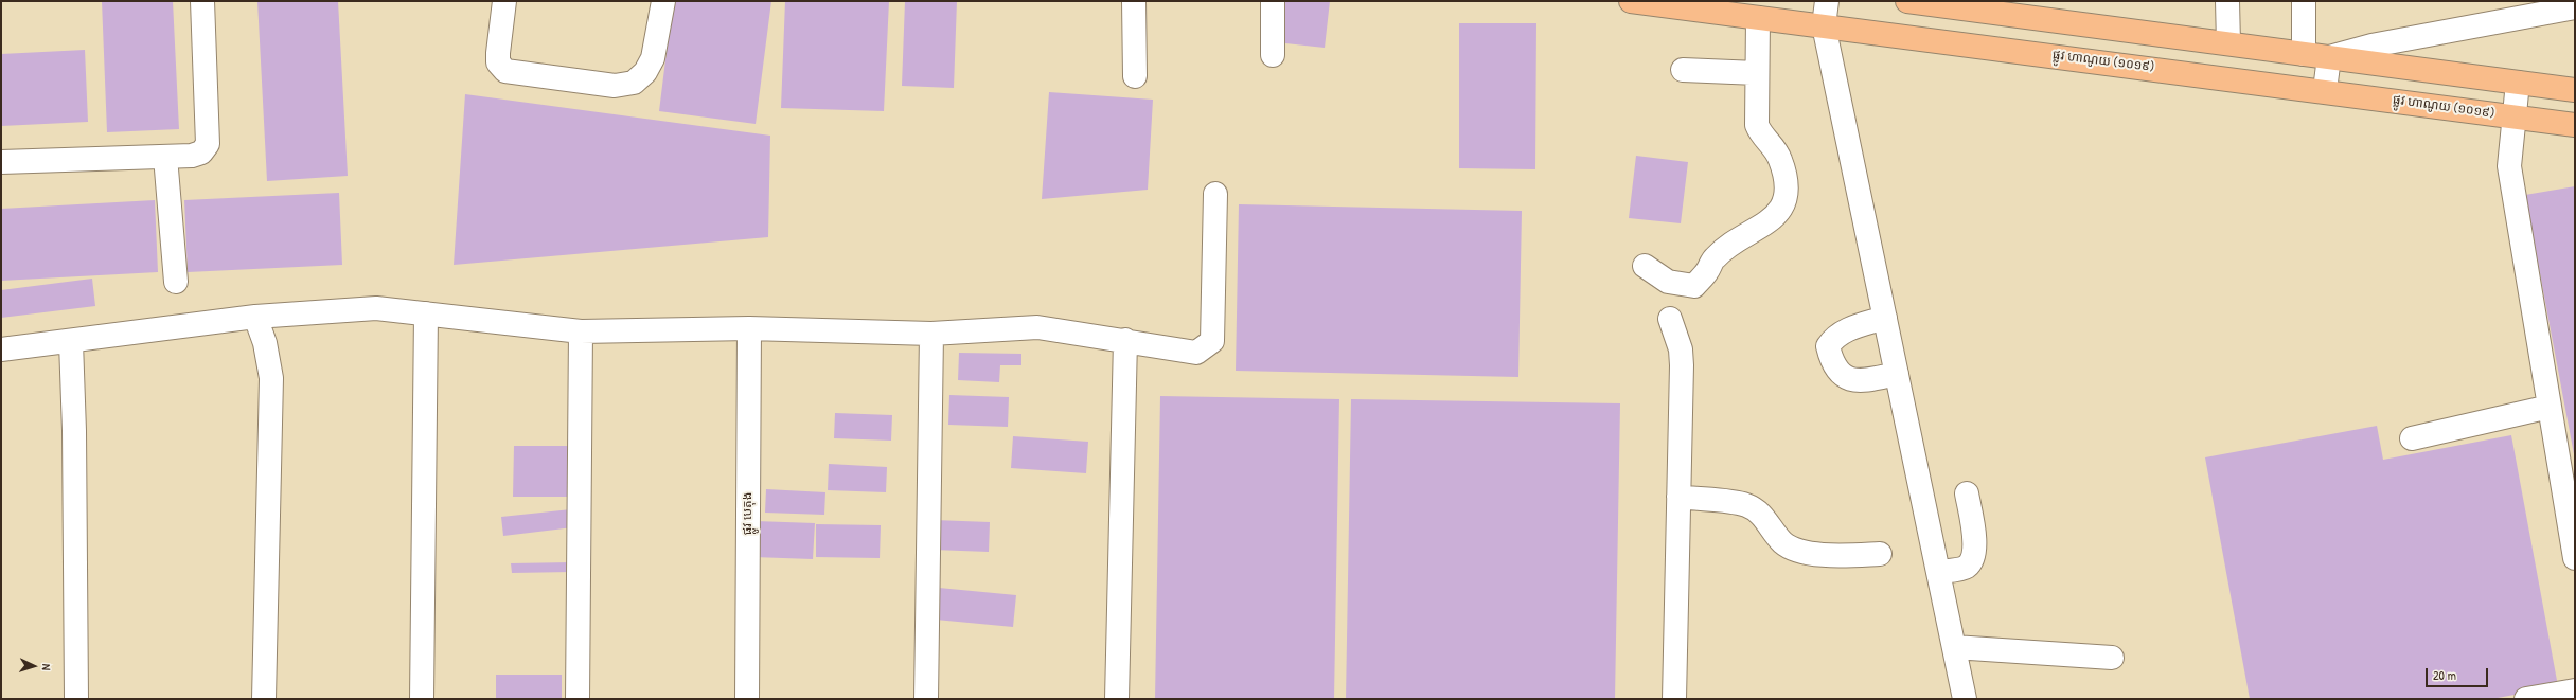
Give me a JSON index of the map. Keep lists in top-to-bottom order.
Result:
{
  "streets": {
    "main road": ["ផ្លូវ ហាណូយ (១០១៩)"],
    "street": ["ផ្លូវ បេតុង"]
  },
  "scale_bar": "20 m",
  "north": "right"
}
